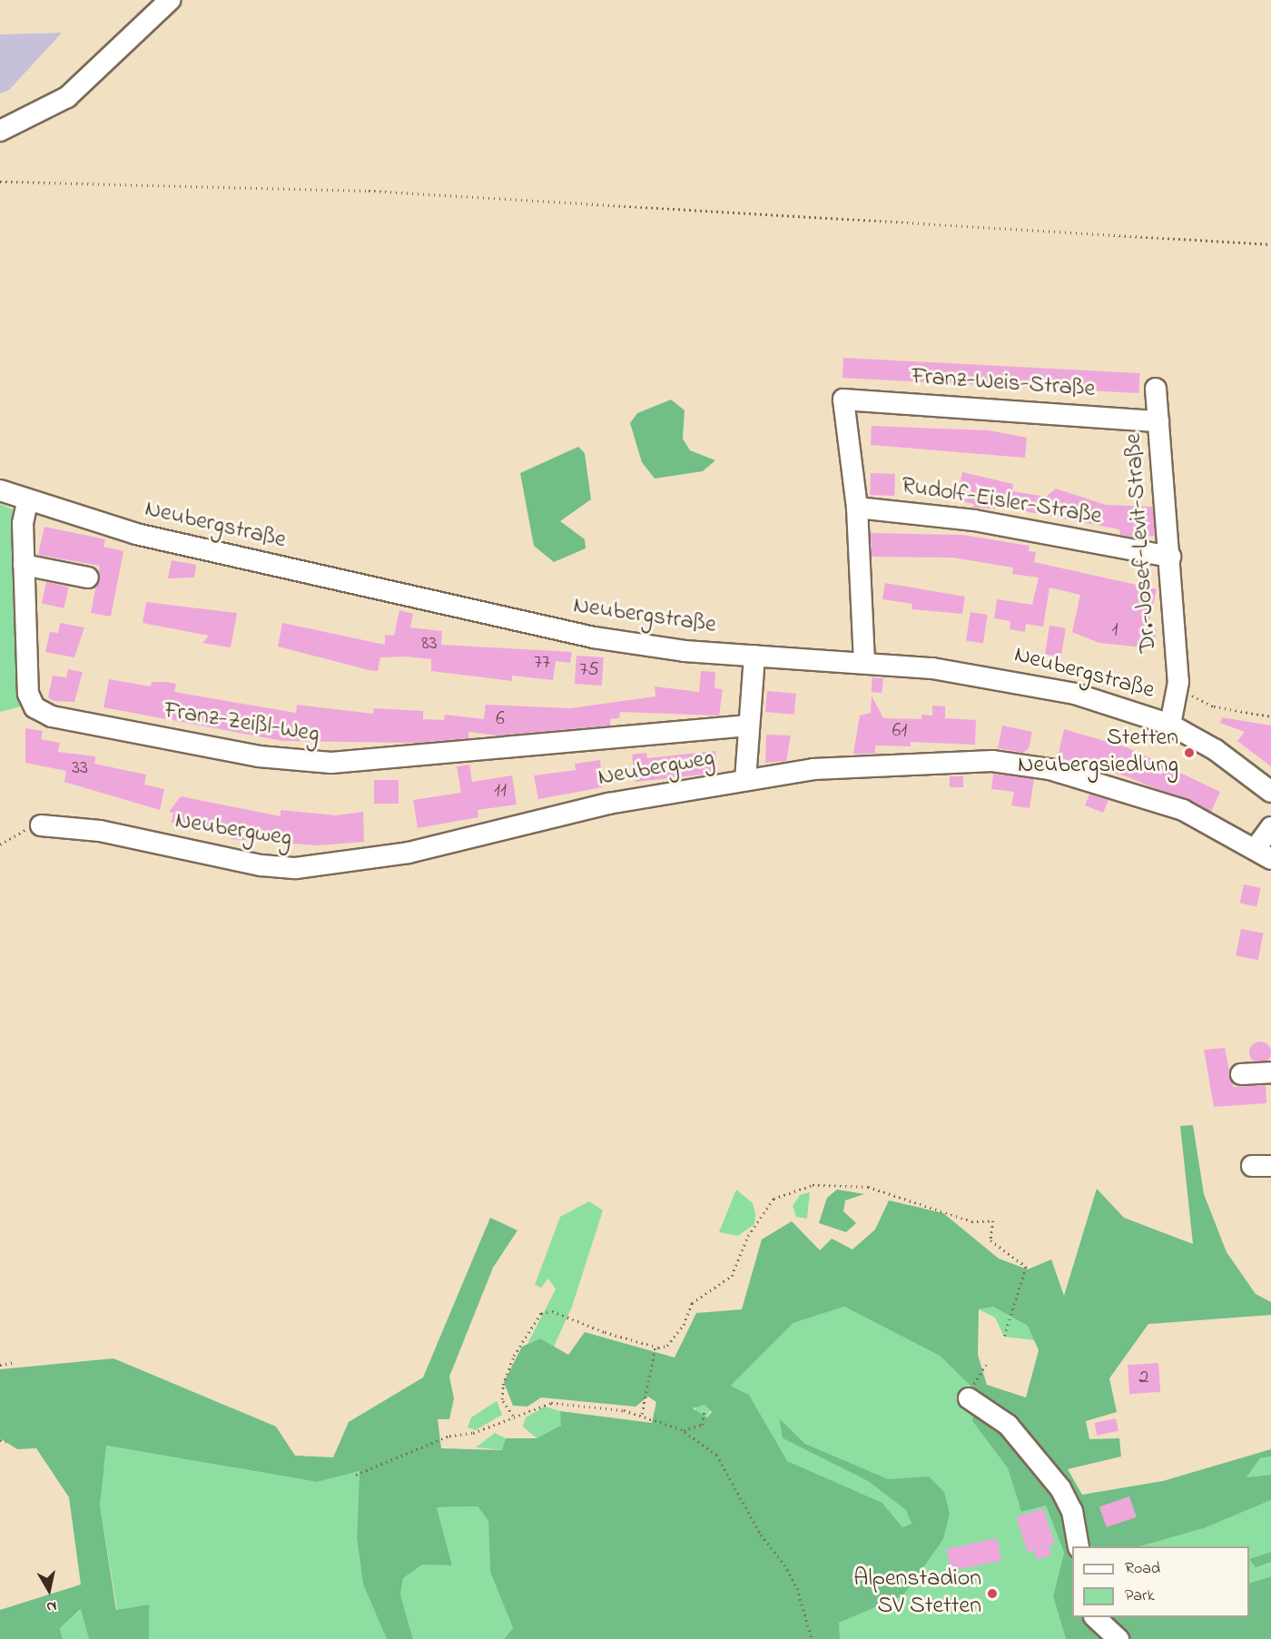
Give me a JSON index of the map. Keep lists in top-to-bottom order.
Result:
{
  "streets": {
    "street": [
      "Franz-Weis-Straße",
      "Rudolf-Eisler-Straße",
      "Neubergstraße",
      "Dr.-Josef-Levit-Straße",
      "Franz-Zeißl-Weg",
      "Neubergweg"
    ]
  },
  "crossings": [
    ["Franz-Weis-Straße", "Rudolf-Eisler-Straße"],
    ["Franz-Weis-Straße", "Dr.-Josef-Levit-Straße"],
    ["Rudolf-Eisler-Straße", "Dr.-Josef-Levit-Straße"],
    ["Neubergstraße", "Dr.-Josef-Levit-Straße"],
    ["Neubergstraße", "Franz-Zeißl-Weg"]
  ],
  "places": ["Stetten Neubergsiedlung", "Alpenstadion SV Stetten"],
  "house_numbers": [
    "1",
    "83",
    "77",
    "75",
    "6",
    "61",
    "33",
    "11",
    "2"
  ],
  "legend": ["Road", "Park"],
  "north": "bottom"
}
